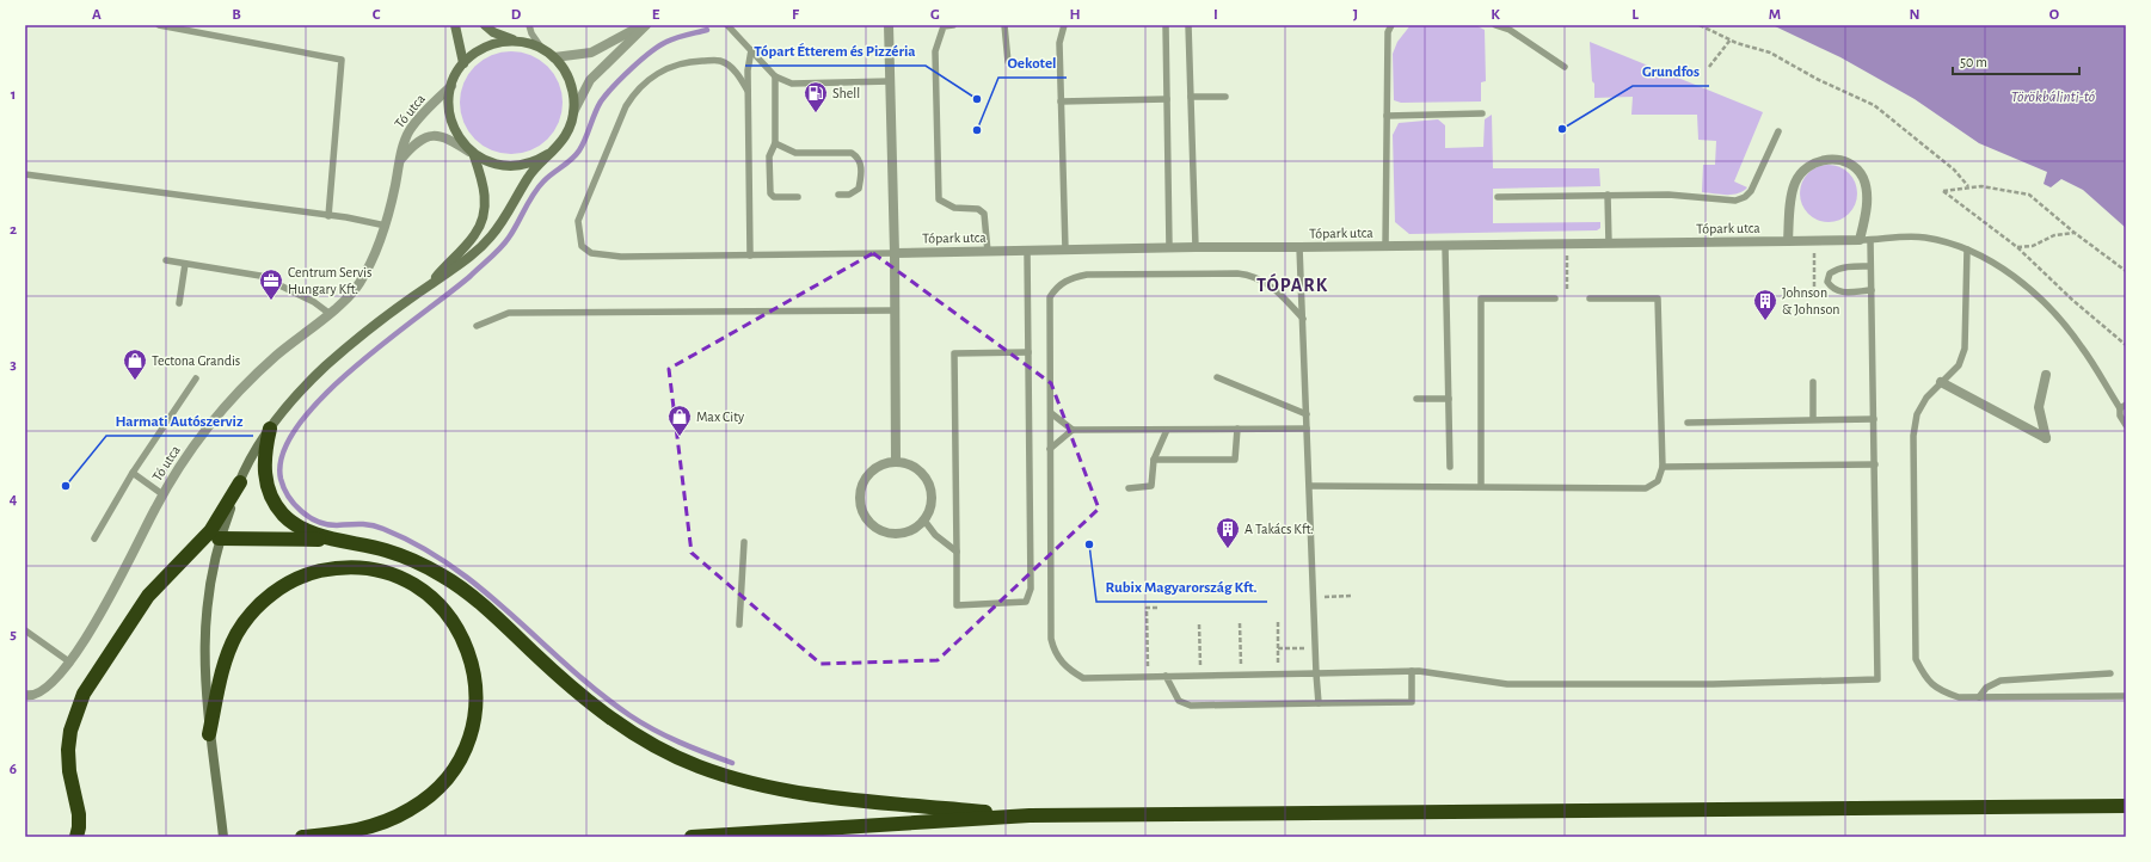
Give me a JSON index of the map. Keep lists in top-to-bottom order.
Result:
{
  "streets": {
    "street": ["Tó utca", "Tópark utca"]
  },
  "districts": ["TÓPARK"],
  "water": ["Törökbálinti-tó"],
  "places": {
    "other": [
      "Tópart Étterem és Pizzéria",
      "Grundfos",
      "Oekotel",
      "Harmati Autószerviz",
      "Rubix Magyarország Kft."
    ],
    "fuel station": ["Shell"],
    "office": ["Centrum Servis Hungary Kft."],
    "building": ["Johnson & Johnson", "A Takács Kft."],
    "shop": ["Tectona Grandis", "Max City"]
  },
  "scale_bar": "50 m",
  "grid": {
    "columns": [
      "A",
      "B",
      "C",
      "D",
      "E",
      "F",
      "G",
      "H",
      "I",
      "J",
      "K",
      "L",
      "M",
      "N",
      "O"
    ],
    "rows": [
      "1",
      "2",
      "3",
      "4",
      "5",
      "6"
    ]
  }
}
